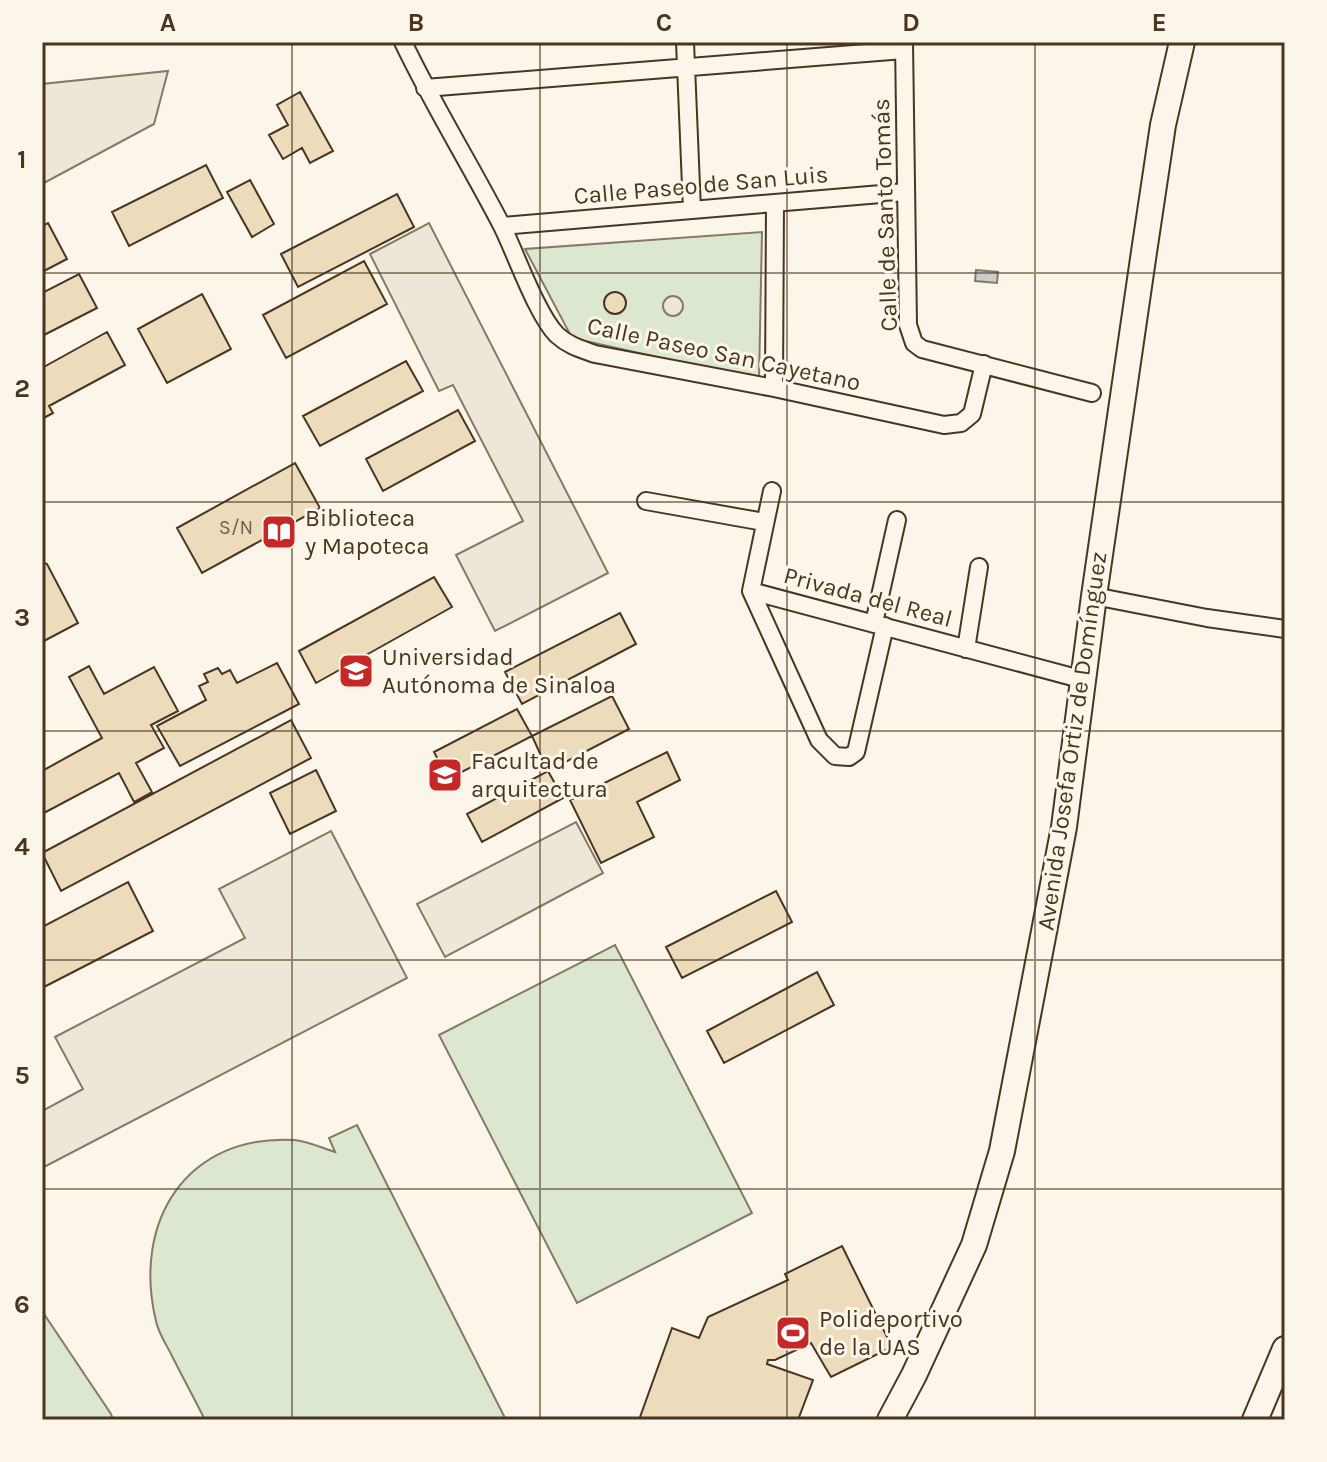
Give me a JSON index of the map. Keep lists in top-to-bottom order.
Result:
{
  "streets": {
    "street": [
      "Calle Paseo de San Luis",
      "Calle de Santo Tomás",
      "Calle Paseo San Cayetano",
      "Privada del Real",
      "Avenida Josefa Ortiz de Domínguez"
    ]
  },
  "crossings": [
    ["Calle Paseo de San Luis", "Calle de Santo Tomás"],
    ["Calle Paseo de San Luis", "Calle Paseo San Cayetano"],
    ["Calle de Santo Tomás", "Calle Paseo San Cayetano"],
    ["Privada del Real", "Avenida Josefa Ortiz de Domínguez"]
  ],
  "places": {
    "library": ["Biblioteca y Mapoteca"],
    "school or university": ["Universidad Autónoma de Sinaloa", "Facultad de arquitectura"],
    "sports": ["Polideportivo de la UAS"]
  },
  "house_numbers": ["S/N"],
  "grid": {
    "columns": [
      "A",
      "B",
      "C",
      "D",
      "E"
    ],
    "rows": [
      "1",
      "2",
      "3",
      "4",
      "5",
      "6"
    ]
  }
}
